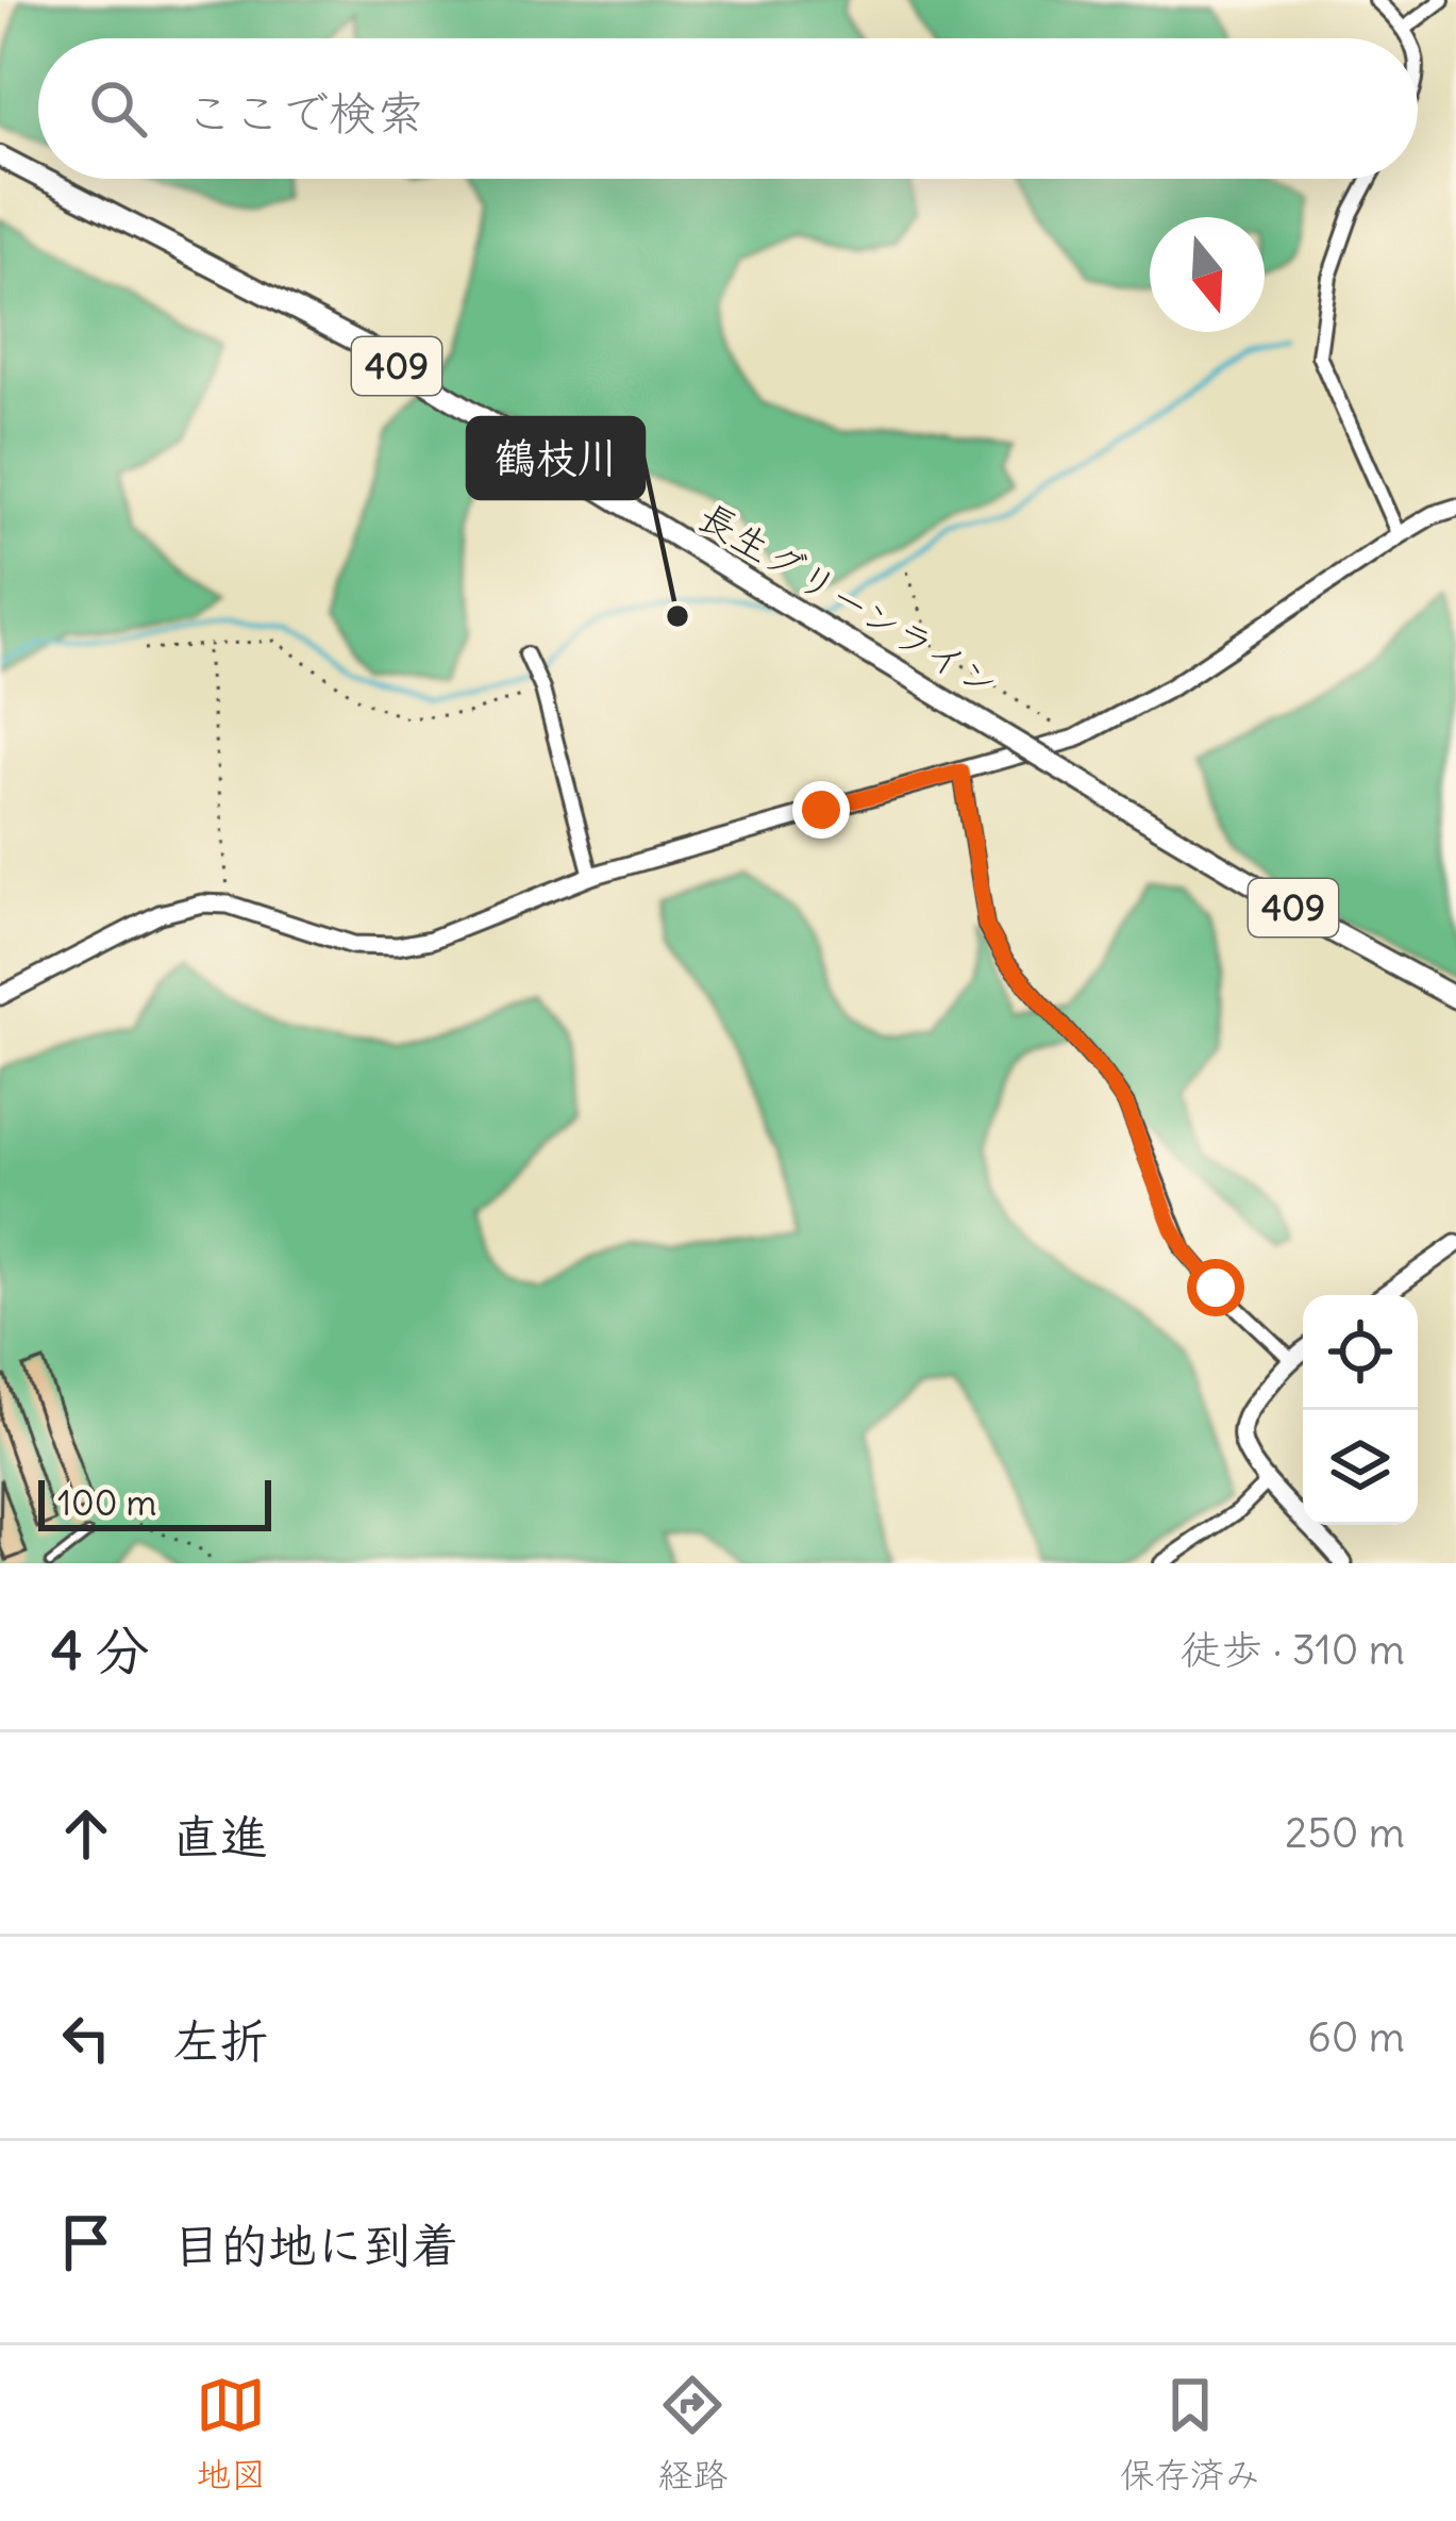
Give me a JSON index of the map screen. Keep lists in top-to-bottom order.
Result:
{
  "streets": {
    "highway": ["409", "長生グリーンライン"]
  },
  "places": ["鶴枝川"],
  "scale_bar": "100 m",
  "north": "bottom",
  "page": {
    "search": "ここで検索",
    "scale": "100 m",
    "heading": ["4 分", "徒歩 · 310 m"],
    "list": [
      ["直進", "250 m"],
      ["左折", "60 m"],
      "目的地に到着"
    ],
    "nav": ["地図", "経路", "保存済み"]
  }
}
